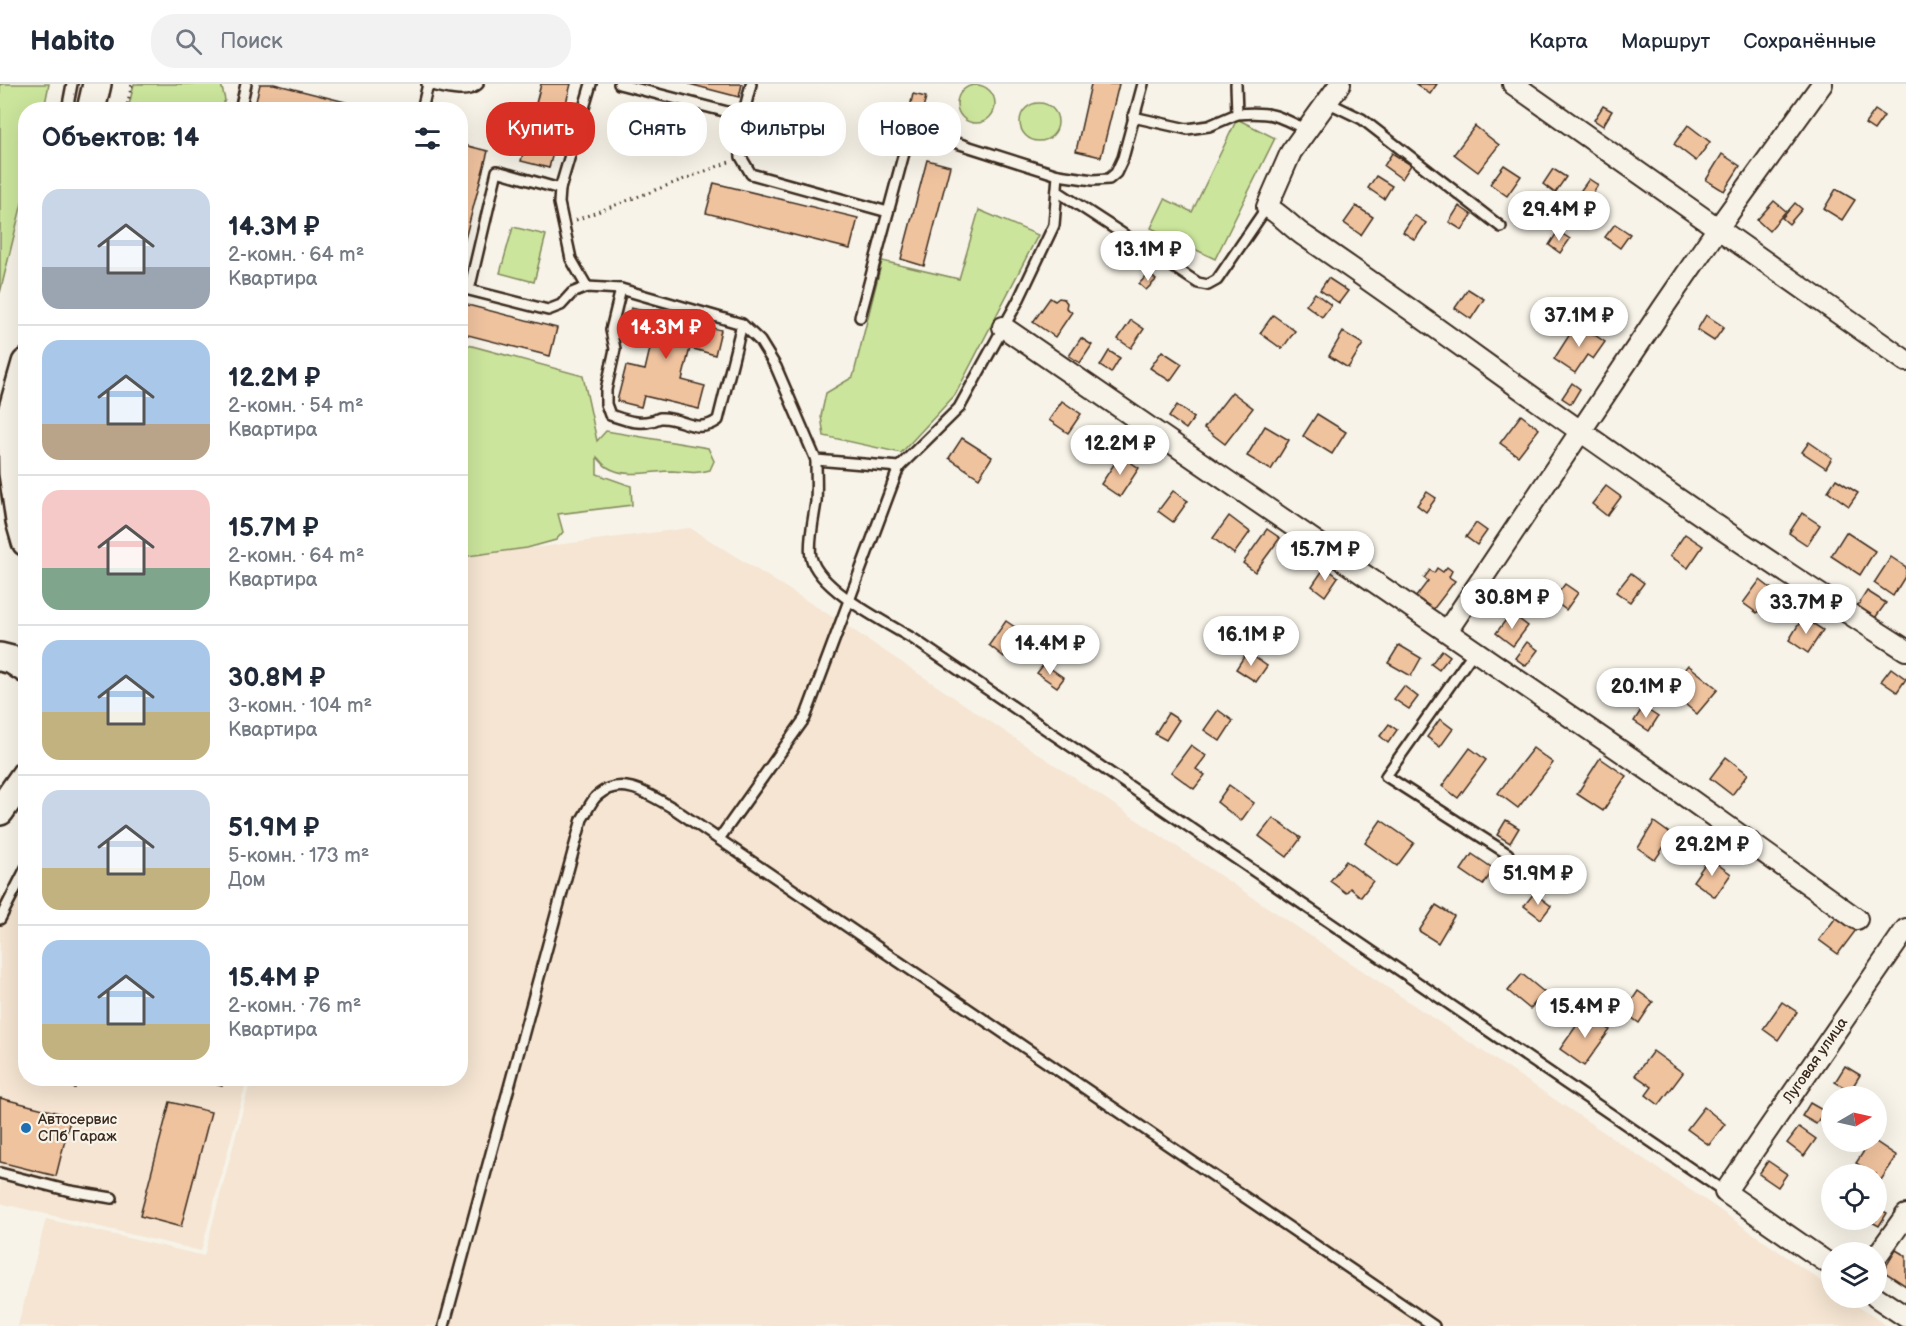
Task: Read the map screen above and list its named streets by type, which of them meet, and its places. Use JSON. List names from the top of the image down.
{
  "streets": {
    "street": ["Луговая улица"]
  },
  "places": ["Автосервис СПб Гараж"],
  "north": "right",
  "page": {
    "header": "Habito",
    "search": "Поиск",
    "nav": ["Карта", "Маршрут", "Сохранённые"],
    "chip": [
      "Купить",
      "Снять",
      "Фильтры",
      "Новое"
    ],
    "heading": "Объектов: 14",
    "list": [
      {
        "name": "14.3M ₽",
        "note": "2-комн. · 64 m² · Квартира"
      },
      {
        "name": "12.2M ₽",
        "note": "2-комн. · 54 m² · Квартира"
      },
      {
        "name": "15.7M ₽",
        "note": "2-комн. · 64 m² · Квартира"
      },
      {
        "name": "30.8M ₽",
        "note": "3-комн. · 104 m² · Квартира"
      },
      {
        "name": "51.9M ₽",
        "note": "5-комн. · 173 m² · Дом"
      },
      {
        "name": "15.4M ₽",
        "note": "2-комн. · 76 m² · Квартира"
      }
    ],
    "price": [
      "29.4M ₽",
      "13.1M ₽",
      "37.1M ₽",
      "14.3M ₽",
      "12.2M ₽",
      "15.7M ₽",
      "30.8M ₽",
      "33.7M ₽",
      "16.1M ₽",
      "14.4M ₽",
      "20.1M ₽",
      "29.2M ₽",
      "51.9M ₽",
      "15.4M ₽"
    ]
  }
}
